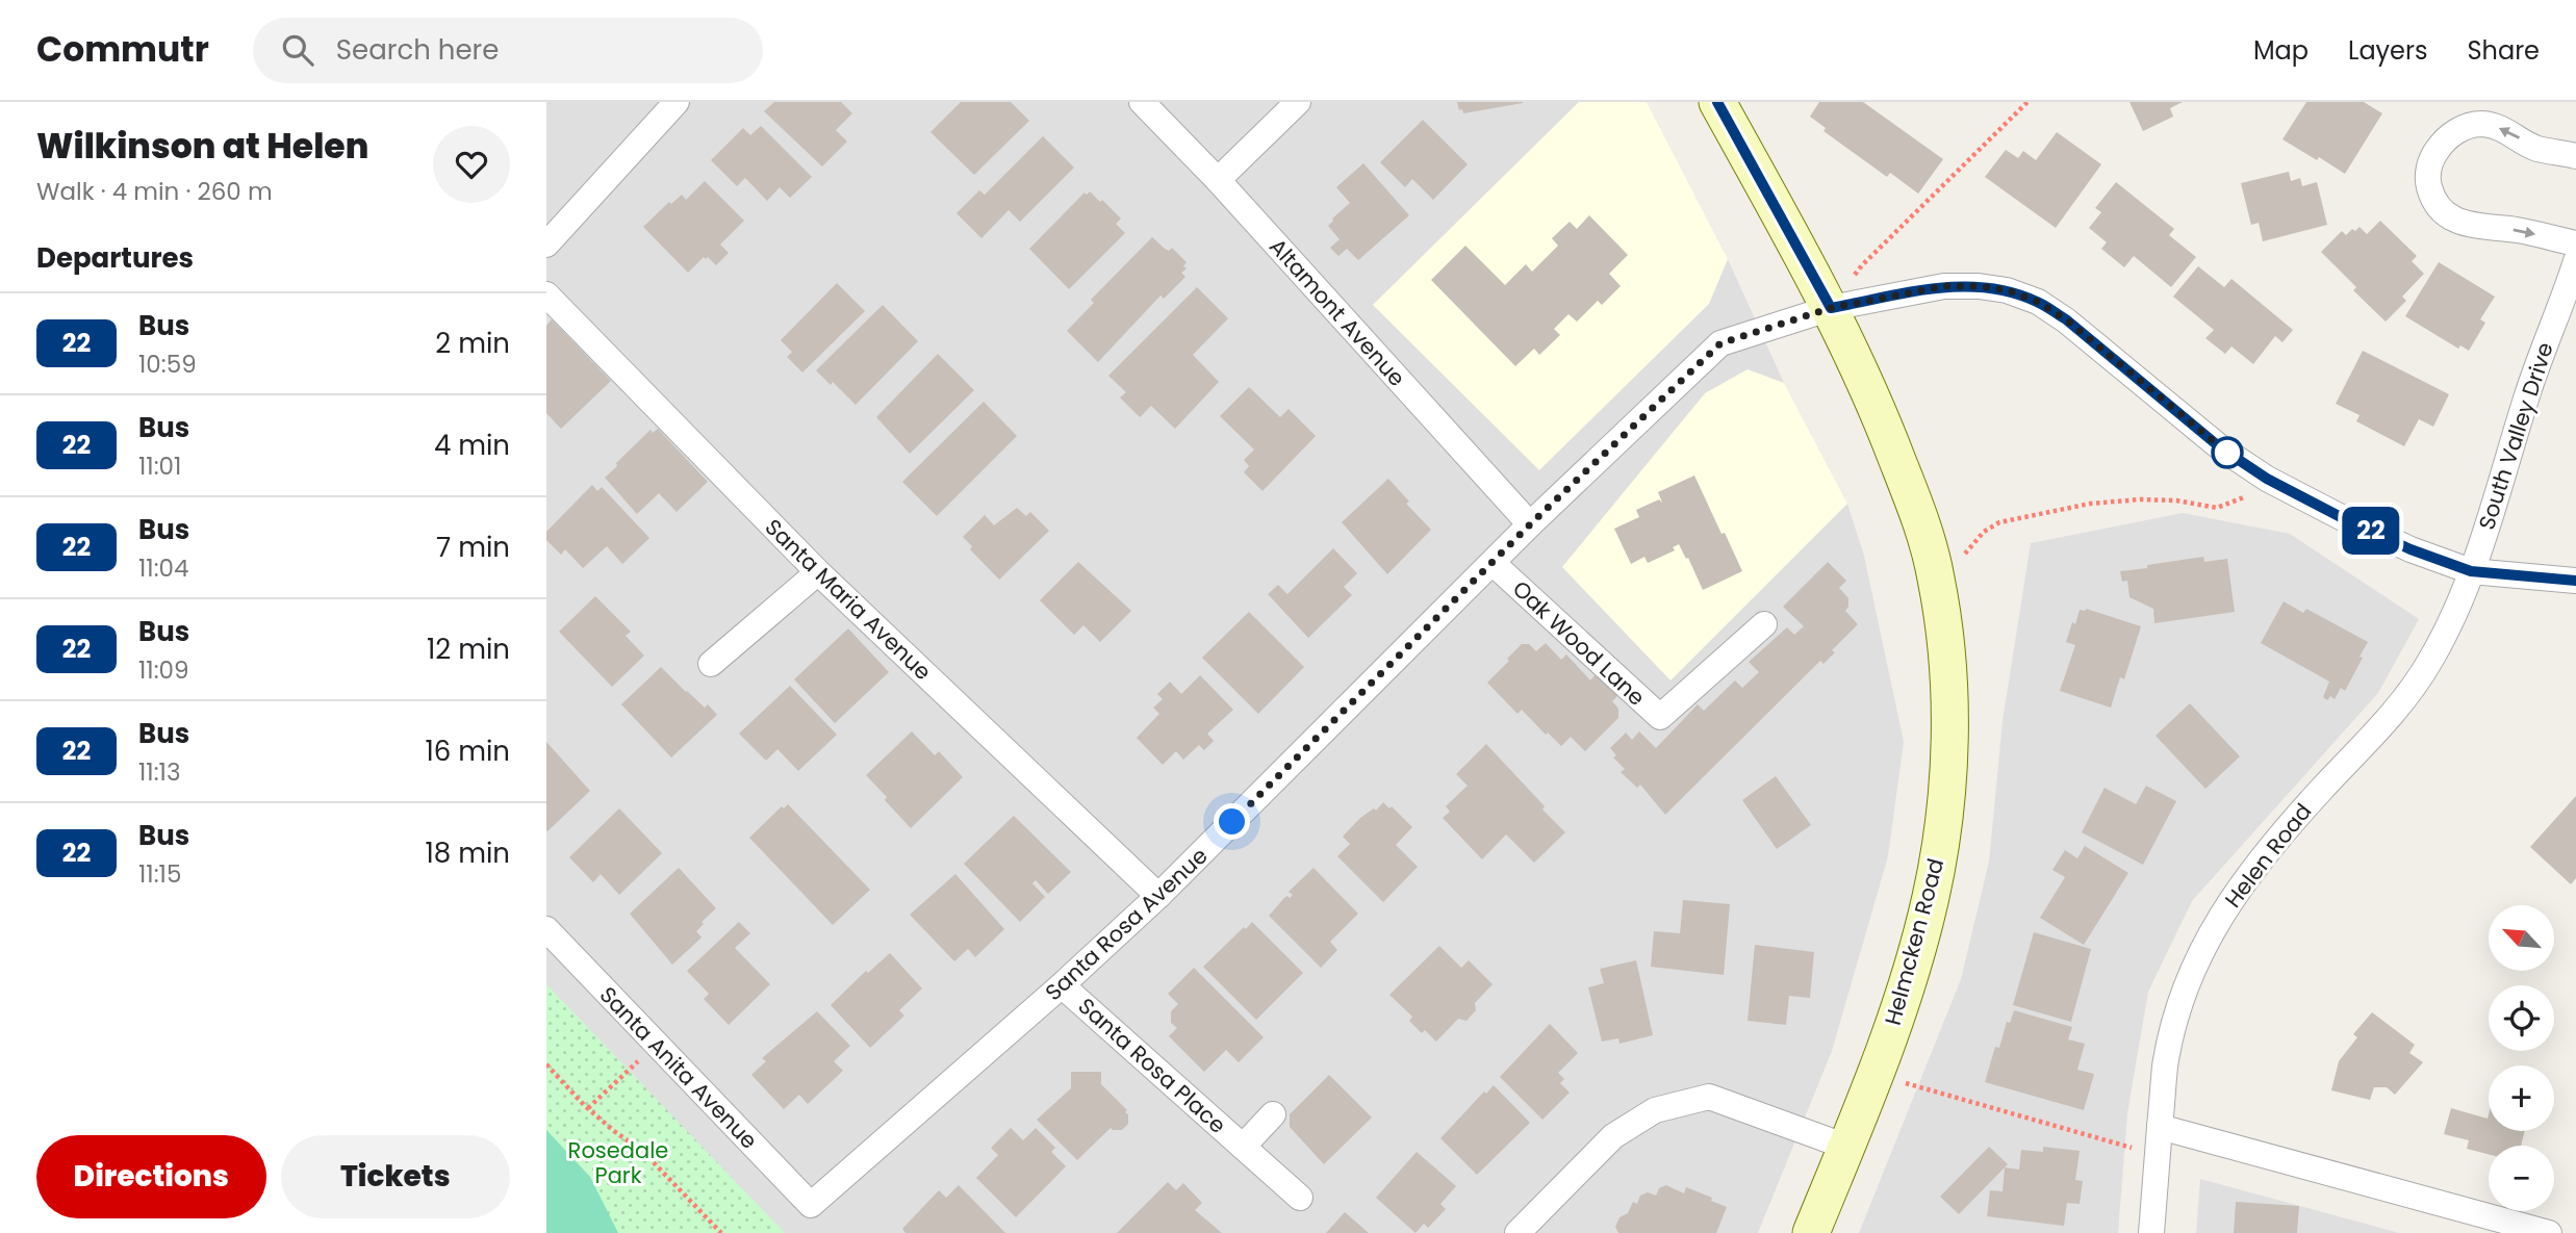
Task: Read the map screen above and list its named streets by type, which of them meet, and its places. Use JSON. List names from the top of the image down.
{
  "streets": {
    "main road": ["Helmcken Road"],
    "street": [
      "Altamont Avenue",
      "South Valley Drive",
      "Santa Maria Avenue",
      "Oak Wood Lane",
      "Helen Road",
      "Santa Rosa Avenue",
      "Santa Rosa Place",
      "Santa Anita Avenue"
    ]
  },
  "crossings": [
    ["Altamont Avenue", "Santa Rosa Avenue"],
    ["South Valley Drive", "Helen Road"],
    ["South Valley Drive", "Santa Rosa Avenue"],
    ["Santa Maria Avenue", "Santa Rosa Avenue"],
    ["Oak Wood Lane", "Santa Rosa Avenue"],
    ["Helen Road", "Santa Rosa Avenue"],
    ["Santa Rosa Avenue", "Helmcken Road"],
    ["Santa Rosa Avenue", "Santa Rosa Place"],
    ["Santa Rosa Avenue", "Santa Anita Avenue"]
  ],
  "parks": ["Rosedale Park"],
  "lines": ["bus line 22"],
  "north": "top left",
  "page": {
    "header": "Commutr",
    "search": "Search here",
    "nav": ["Map", "Layers", "Share"],
    "heading": [
      ["Wilkinson at Helen", "Walk · 4 min · 260 m"],
      "Departures"
    ],
    "on_map": "22",
    "list": [
      {
        "mark": "22",
        "name": "Bus",
        "note": "10:59",
        "value": "2 min"
      },
      {
        "mark": "22",
        "name": "Bus",
        "note": "11:01",
        "value": "4 min"
      },
      {
        "mark": "22",
        "name": "Bus",
        "note": "11:04",
        "value": "7 min"
      },
      {
        "mark": "22",
        "name": "Bus",
        "note": "11:09",
        "value": "12 min"
      },
      {
        "mark": "22",
        "name": "Bus",
        "note": "11:13",
        "value": "16 min"
      },
      {
        "mark": "22",
        "name": "Bus",
        "note": "11:15",
        "value": "18 min"
      }
    ],
    "map_buttons": ["+", "−"],
    "buttons": ["Directions", "Tickets"]
  }
}
